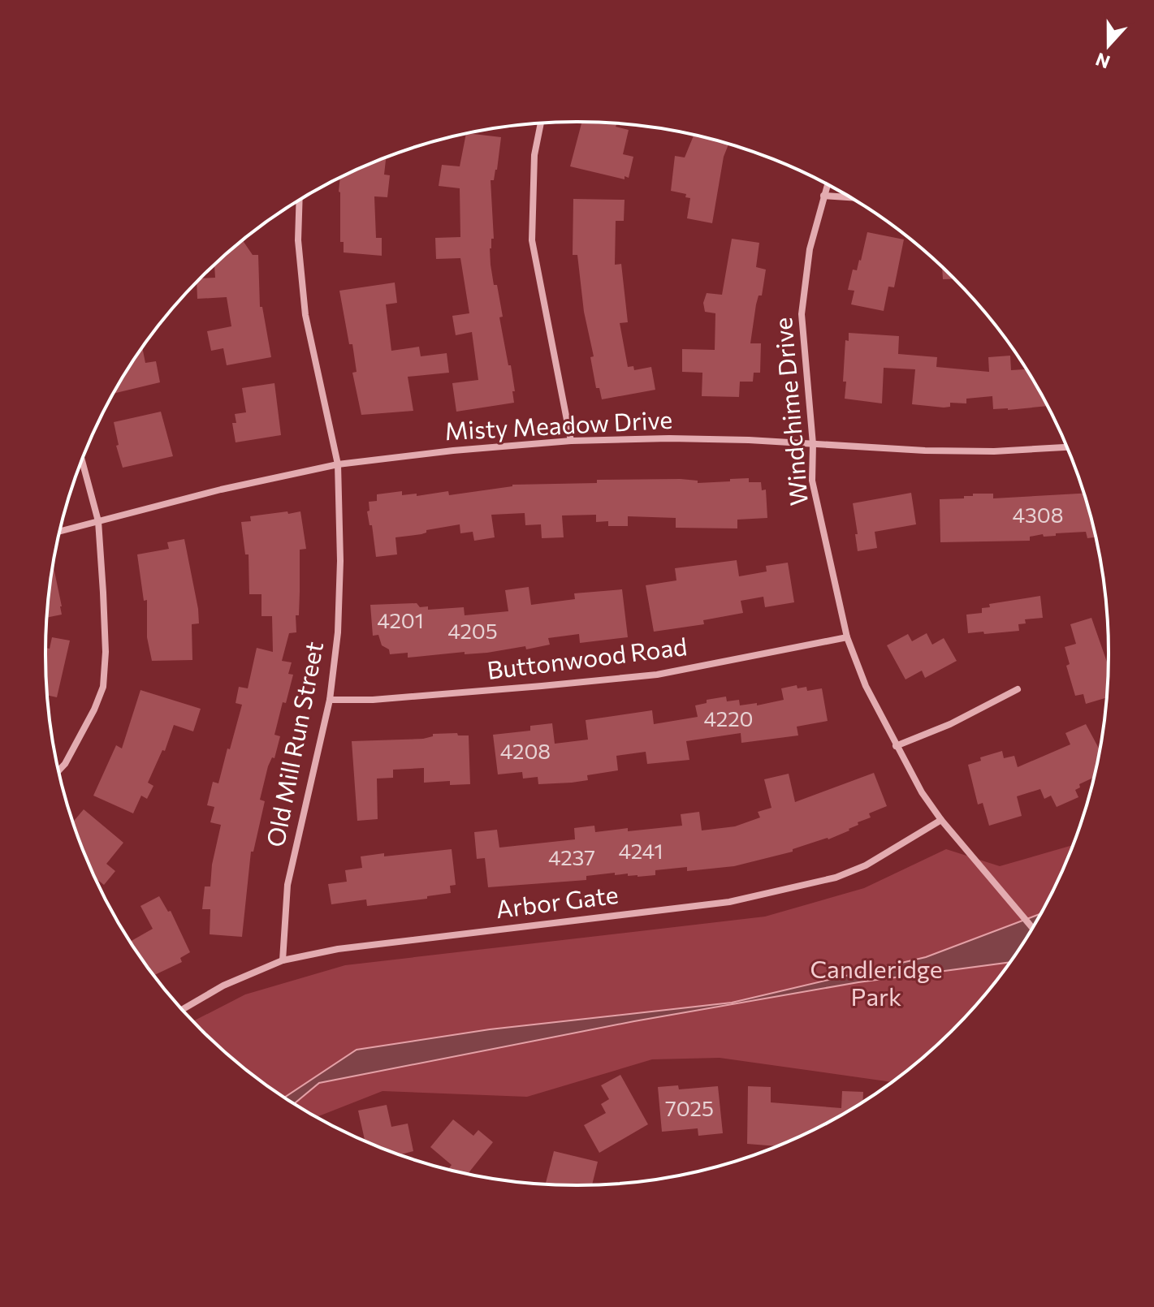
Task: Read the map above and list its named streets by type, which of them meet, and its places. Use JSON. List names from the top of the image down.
{
  "streets": {
    "street": [
      "Windchime Drive",
      "Misty Meadow Drive",
      "Buttonwood Road",
      "Old Mill Run Street",
      "Arbor Gate"
    ]
  },
  "crossings": [
    ["Windchime Drive", "Misty Meadow Drive"],
    ["Windchime Drive", "Buttonwood Road"],
    ["Windchime Drive", "Arbor Gate"],
    ["Misty Meadow Drive", "Old Mill Run Street"],
    ["Buttonwood Road", "Old Mill Run Street"],
    ["Old Mill Run Street", "Arbor Gate"]
  ],
  "parks": ["Candleridge Park"],
  "house_numbers": [
    "4308",
    "4201",
    "4205",
    "4220",
    "4208",
    "4241",
    "4237",
    "7025"
  ],
  "north": "bottom"
}
